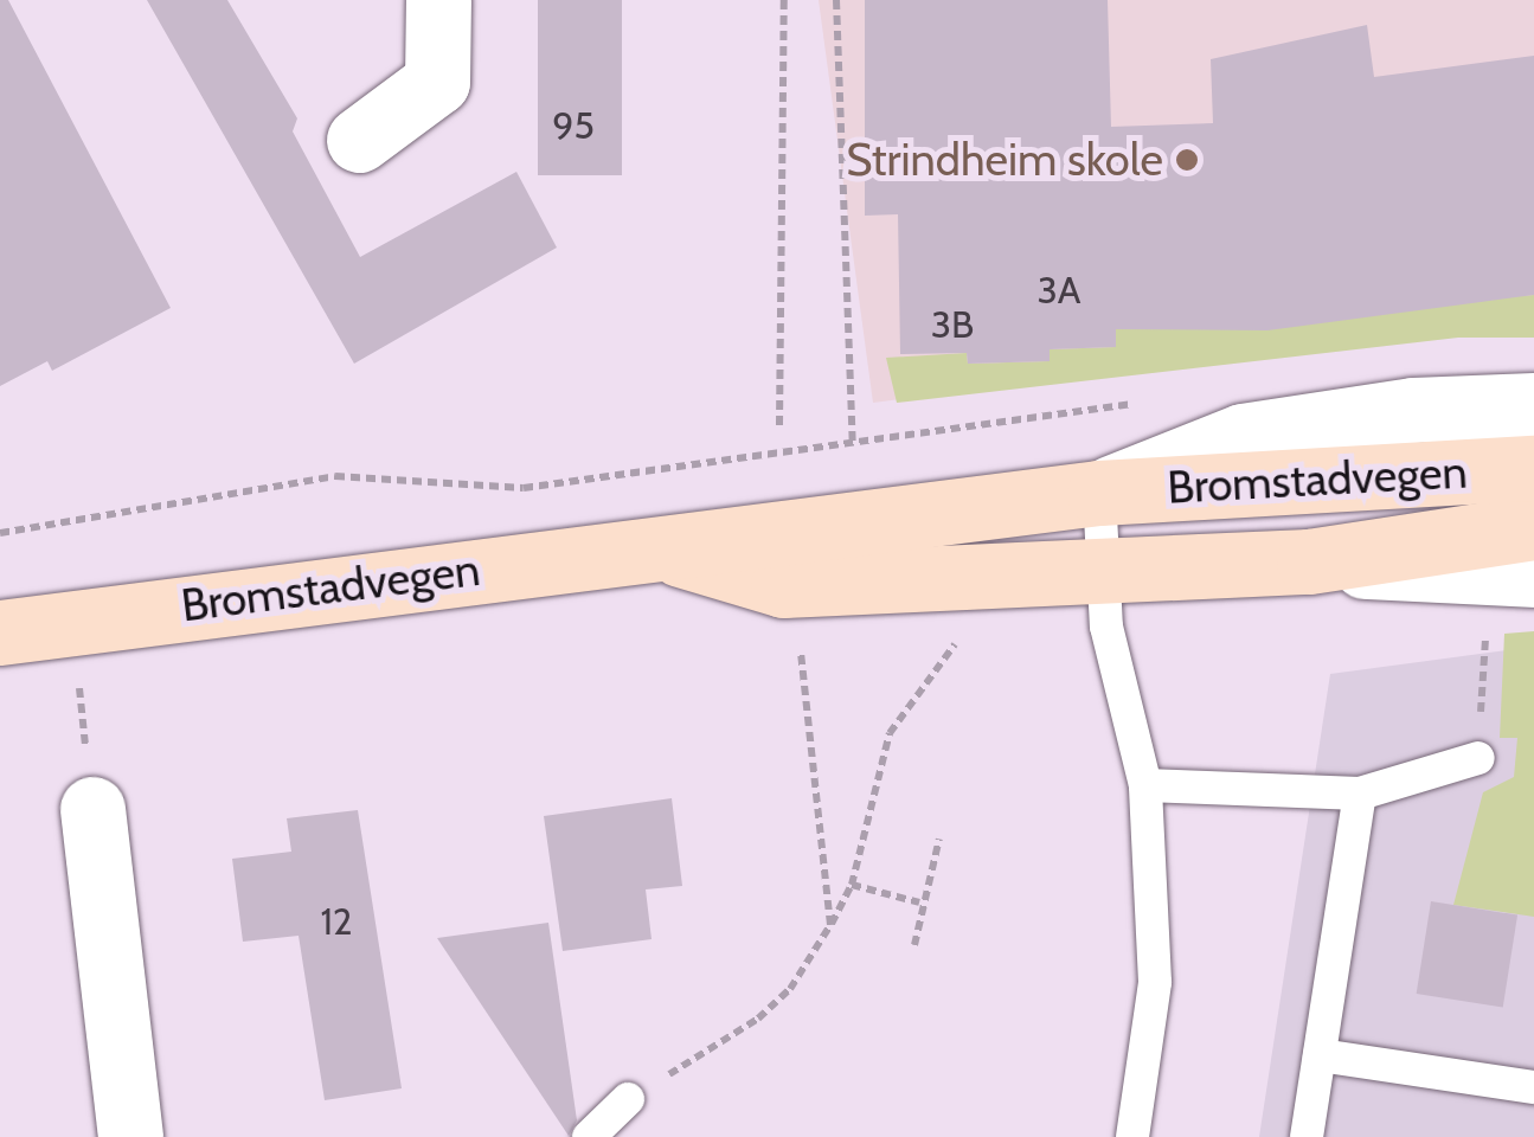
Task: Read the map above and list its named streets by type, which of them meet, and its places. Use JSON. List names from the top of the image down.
{
  "streets": {
    "main road": ["Bromstadvegen"]
  },
  "places": ["Strindheim skole"],
  "house_numbers": [
    "95",
    "3A",
    "3B",
    "12"
  ]
}
